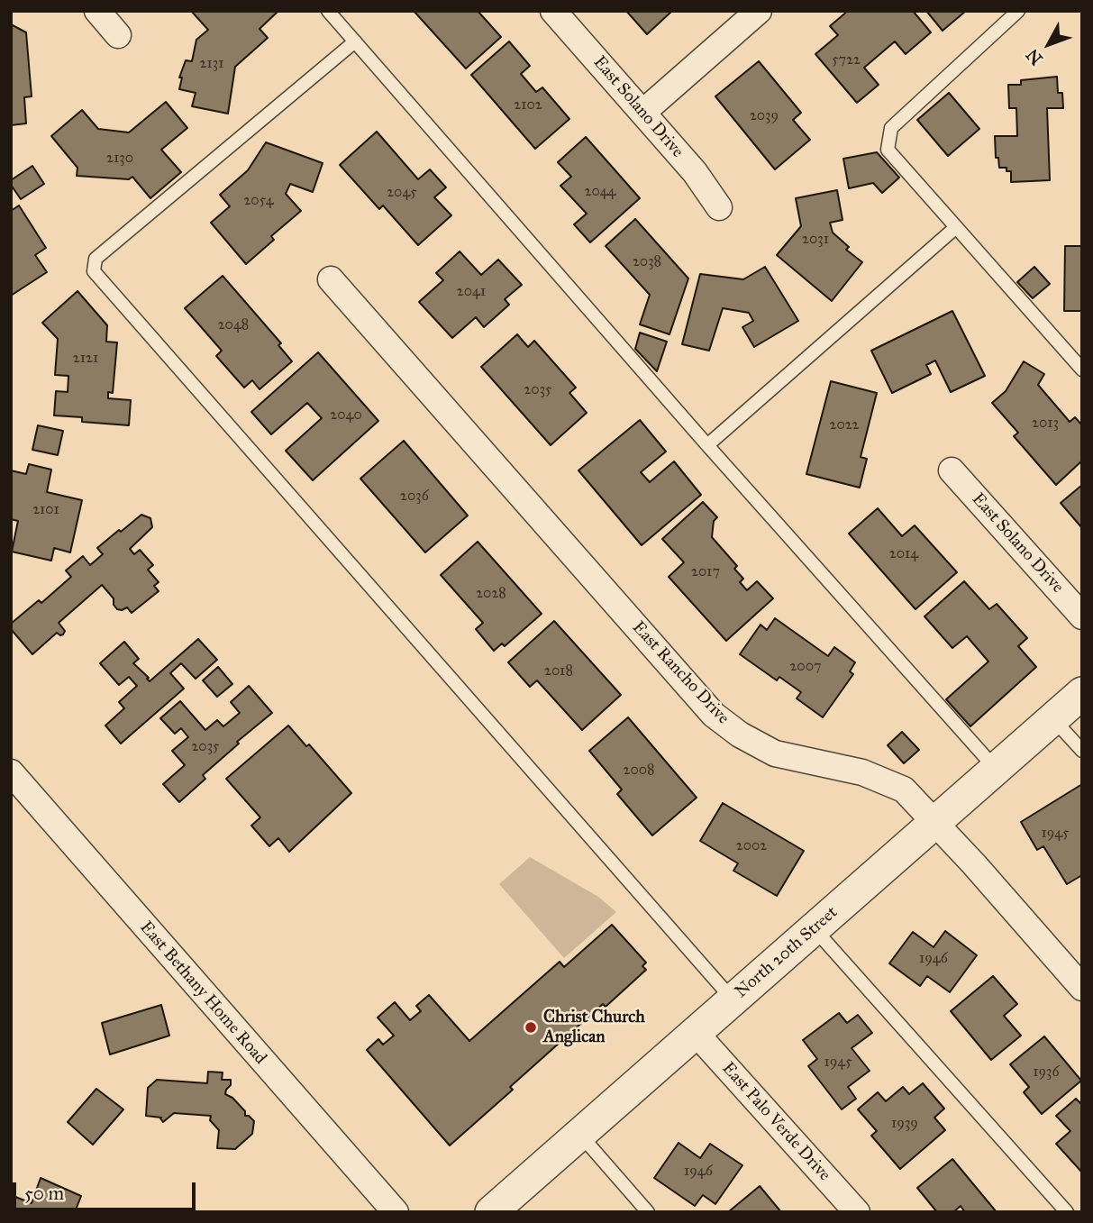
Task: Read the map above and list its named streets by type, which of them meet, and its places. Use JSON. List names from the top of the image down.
{
  "streets": {
    "street": [
      "East Solano Drive",
      "East Rancho Drive",
      "North 20th Street",
      "East Bethany Home Road",
      "East Palo Verde Drive"
    ]
  },
  "crossings": [
    ["East Rancho Drive", "North 20th Street"],
    ["North 20th Street", "East Palo Verde Drive"]
  ],
  "places": ["Christ Church Anglican"],
  "house_numbers": [
    "5722",
    "2131",
    "2102",
    "2039",
    "2130",
    "2044",
    "2045",
    "2054",
    "2031",
    "2038",
    "2041",
    "2048",
    "2121",
    "2035",
    "2040",
    "2013",
    "2022",
    "2036",
    "2101",
    "2014",
    "2017",
    "2028",
    "2007",
    "2018",
    "2035",
    "2008",
    "1945",
    "2002",
    "1946",
    "1945",
    "1936",
    "1939",
    "1946"
  ],
  "scale_bar": "50 m",
  "north": "bottom left"
}
